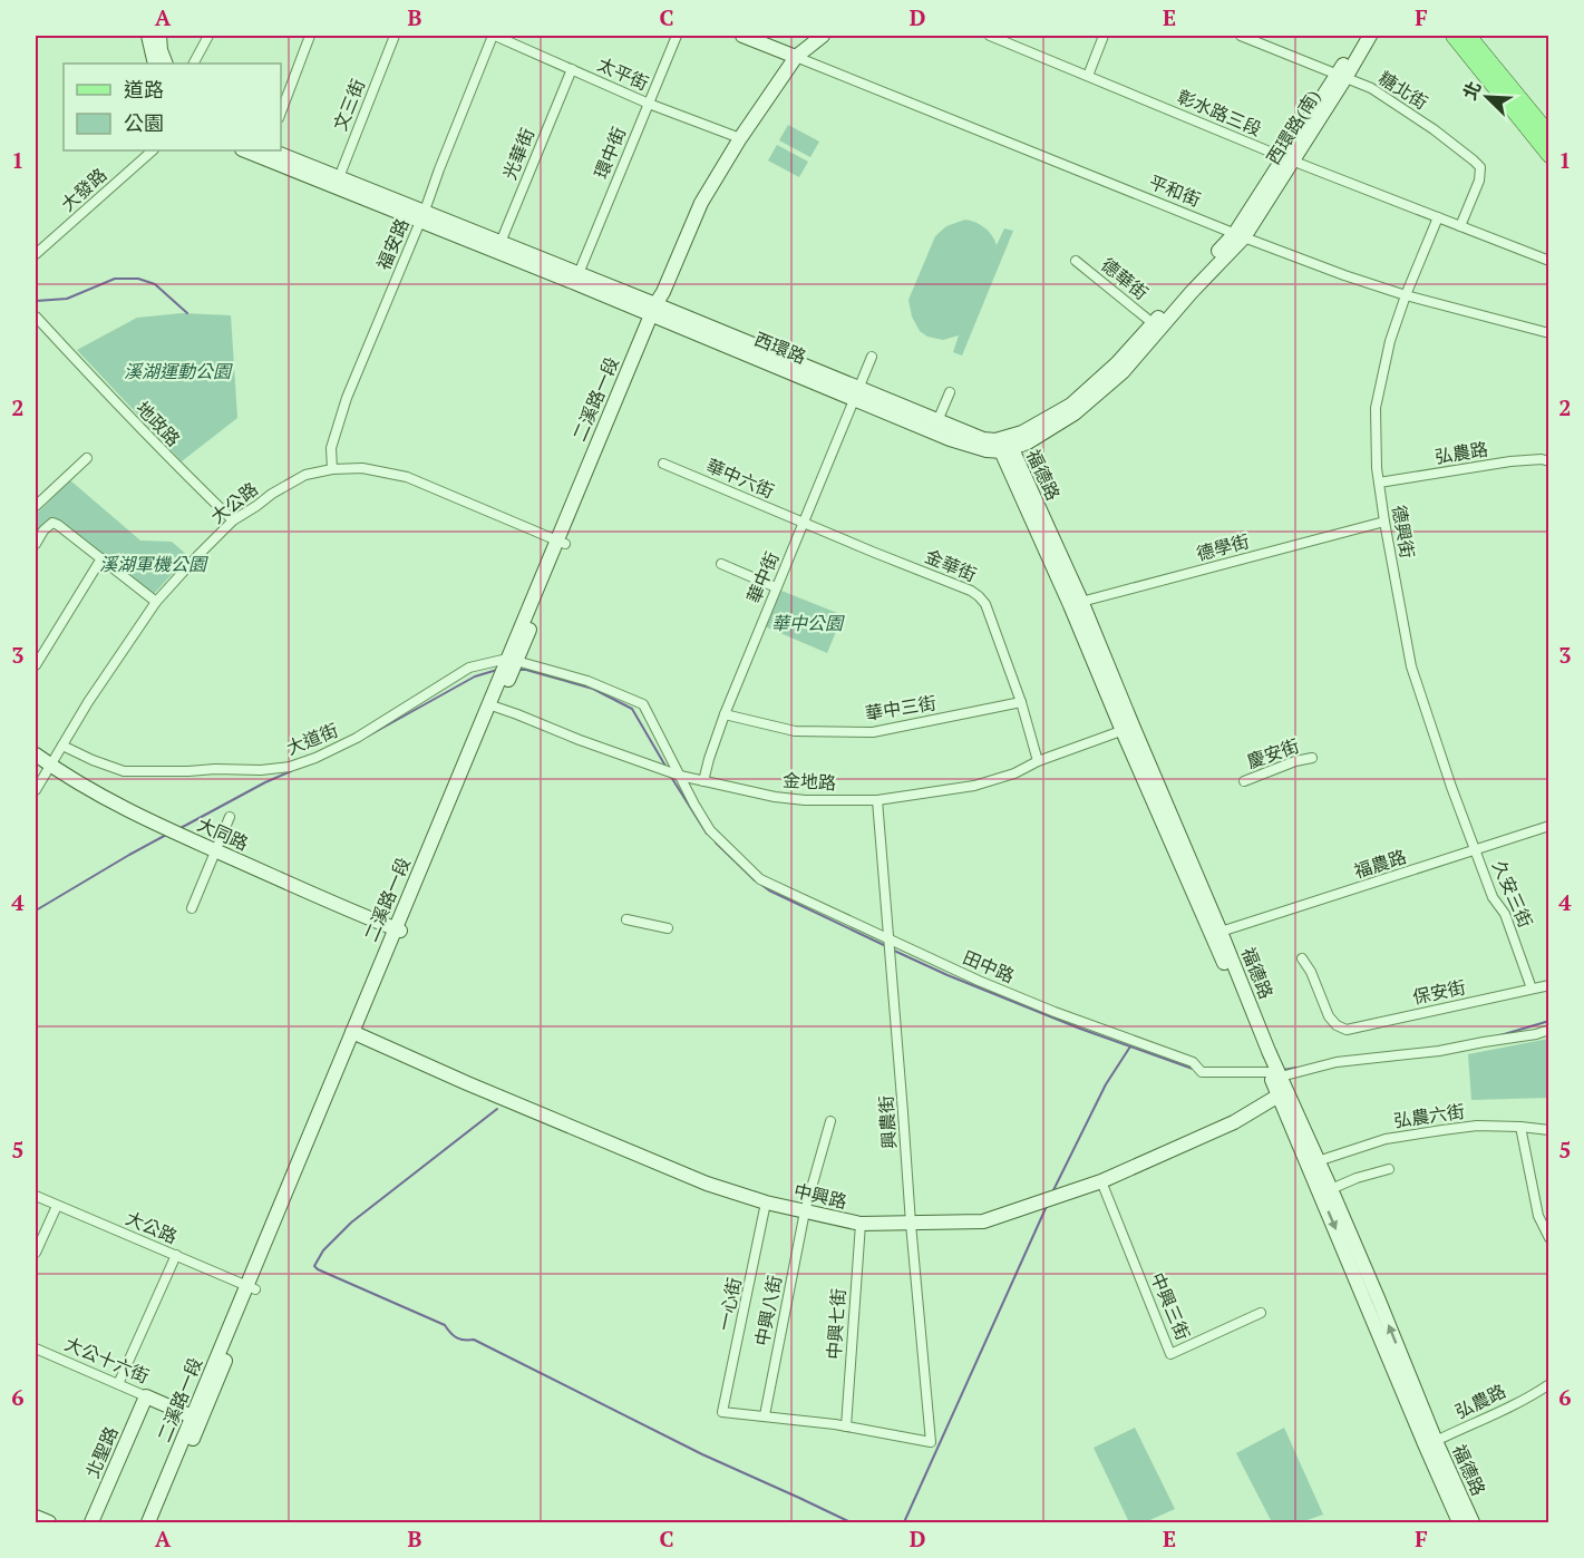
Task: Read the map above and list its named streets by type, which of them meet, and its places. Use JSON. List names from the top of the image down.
{
  "streets": {
    "street": [
      "太平街",
      "糖北街",
      "文三街",
      "彰水路三段",
      "西環路(南)",
      "環中街",
      "光華街",
      "大發路",
      "平和街",
      "福安路",
      "德華街",
      "西環路",
      "二溪路一段",
      "地政路",
      "弘農路",
      "福德路",
      "華中六街",
      "大公路",
      "德興街",
      "德學街",
      "金華街",
      "華中街",
      "華中三街",
      "大道街",
      "慶安街",
      "金地路",
      "大同路",
      "福農路",
      "久安三街",
      "田中路",
      "保安街",
      "弘農六街",
      "興農街",
      "中興路",
      "一心街",
      "中興三街",
      "中興八街",
      "中興七街",
      "大公十六街",
      "北聖路"
    ]
  },
  "crossings": [
    ["太平街", "環中街"],
    ["太平街", "光華街"],
    ["太平街", "福安路"],
    ["太平街", "二溪路一段"],
    ["糖北街", "彰水路三段"],
    ["糖北街", "西環路(南)"],
    ["文三街", "西環路"],
    ["彰水路三段", "西環路(南)"],
    ["彰水路三段", "德興街"],
    ["西環路(南)", "平和街"],
    ["環中街", "西環路"],
    ["光華街", "西環路"],
    ["平和街", "二溪路一段"],
    ["平和街", "德興街"],
    ["福安路", "西環路"],
    ["福安路", "大公路"],
    ["西環路", "二溪路一段"],
    ["西環路", "福德路"],
    ["西環路", "華中街"],
    ["二溪路一段", "大公路"],
    ["二溪路一段", "大道街"],
    ["二溪路一段", "金地路"],
    ["二溪路一段", "大同路"],
    ["二溪路一段", "田中路"],
    ["二溪路一段", "中興路"],
    ["二溪路一段", "大公十六街"],
    ["地政路", "大公路"],
    ["弘農路", "福德路"],
    ["弘農路", "德興街"],
    ["福德路", "德學街"],
    ["福德路", "金地路"],
    ["福德路", "福農路"],
    ["福德路", "田中路"],
    ["福德路", "弘農六街"],
    ["福德路", "中興路"],
    ["華中六街", "金華街"],
    ["華中六街", "華中街"],
    ["大公路", "大道街"],
    ["大公路", "大同路"],
    ["德興街", "德學街"],
    ["德興街", "福農路"],
    ["德興街", "久安三街"],
    ["金華街", "華中街"],
    ["金華街", "華中三街"],
    ["華中街", "華中三街"],
    ["華中街", "金地路"],
    ["大道街", "田中路"],
    ["金地路", "田中路"],
    ["金地路", "興農街"],
    ["福農路", "久安三街"],
    ["久安三街", "保安街"],
    ["田中路", "興農街"],
    ["興農街", "中興路"],
    ["興農街", "中興七街"],
    ["中興路", "一心街"],
    ["中興路", "中興三街"],
    ["中興路", "中興八街"],
    ["中興路", "中興七街"],
    ["一心街", "中興八街"],
    ["大公十六街", "北聖路"]
  ],
  "parks": ["溪湖運動公園", "溪湖軍機公園", "華中公園"],
  "legend": ["道路", "公園"],
  "north": "top left",
  "grid": {
    "columns": [
      "A",
      "B",
      "C",
      "D",
      "E",
      "F"
    ],
    "rows": [
      "1",
      "2",
      "3",
      "4",
      "5",
      "6"
    ]
  }
}
